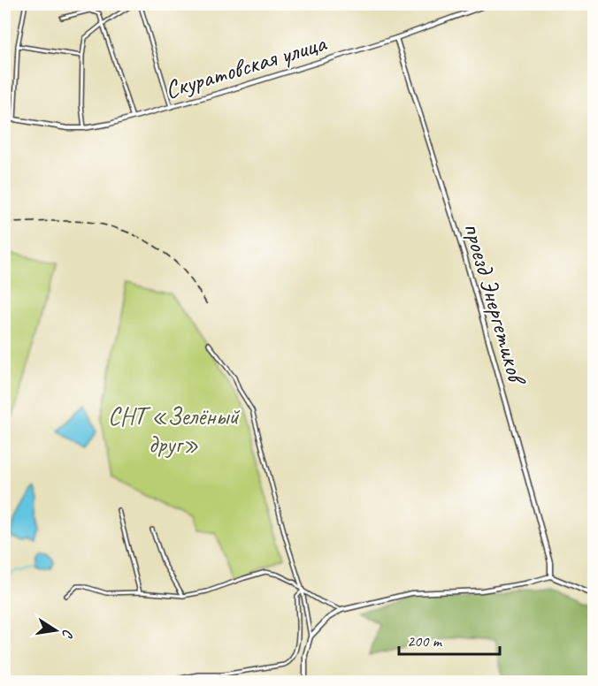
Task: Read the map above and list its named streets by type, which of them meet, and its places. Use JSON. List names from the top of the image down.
{
  "streets": {
    "street": ["Скуратовская улица", "проезд Энергетиков"]
  },
  "crossings": [
    ["Скуратовская улица", "проезд Энергетиков"]
  ],
  "parks": ["СНТ «Зелёный друг»"],
  "scale_bar": "200 m",
  "north": "right"
}
